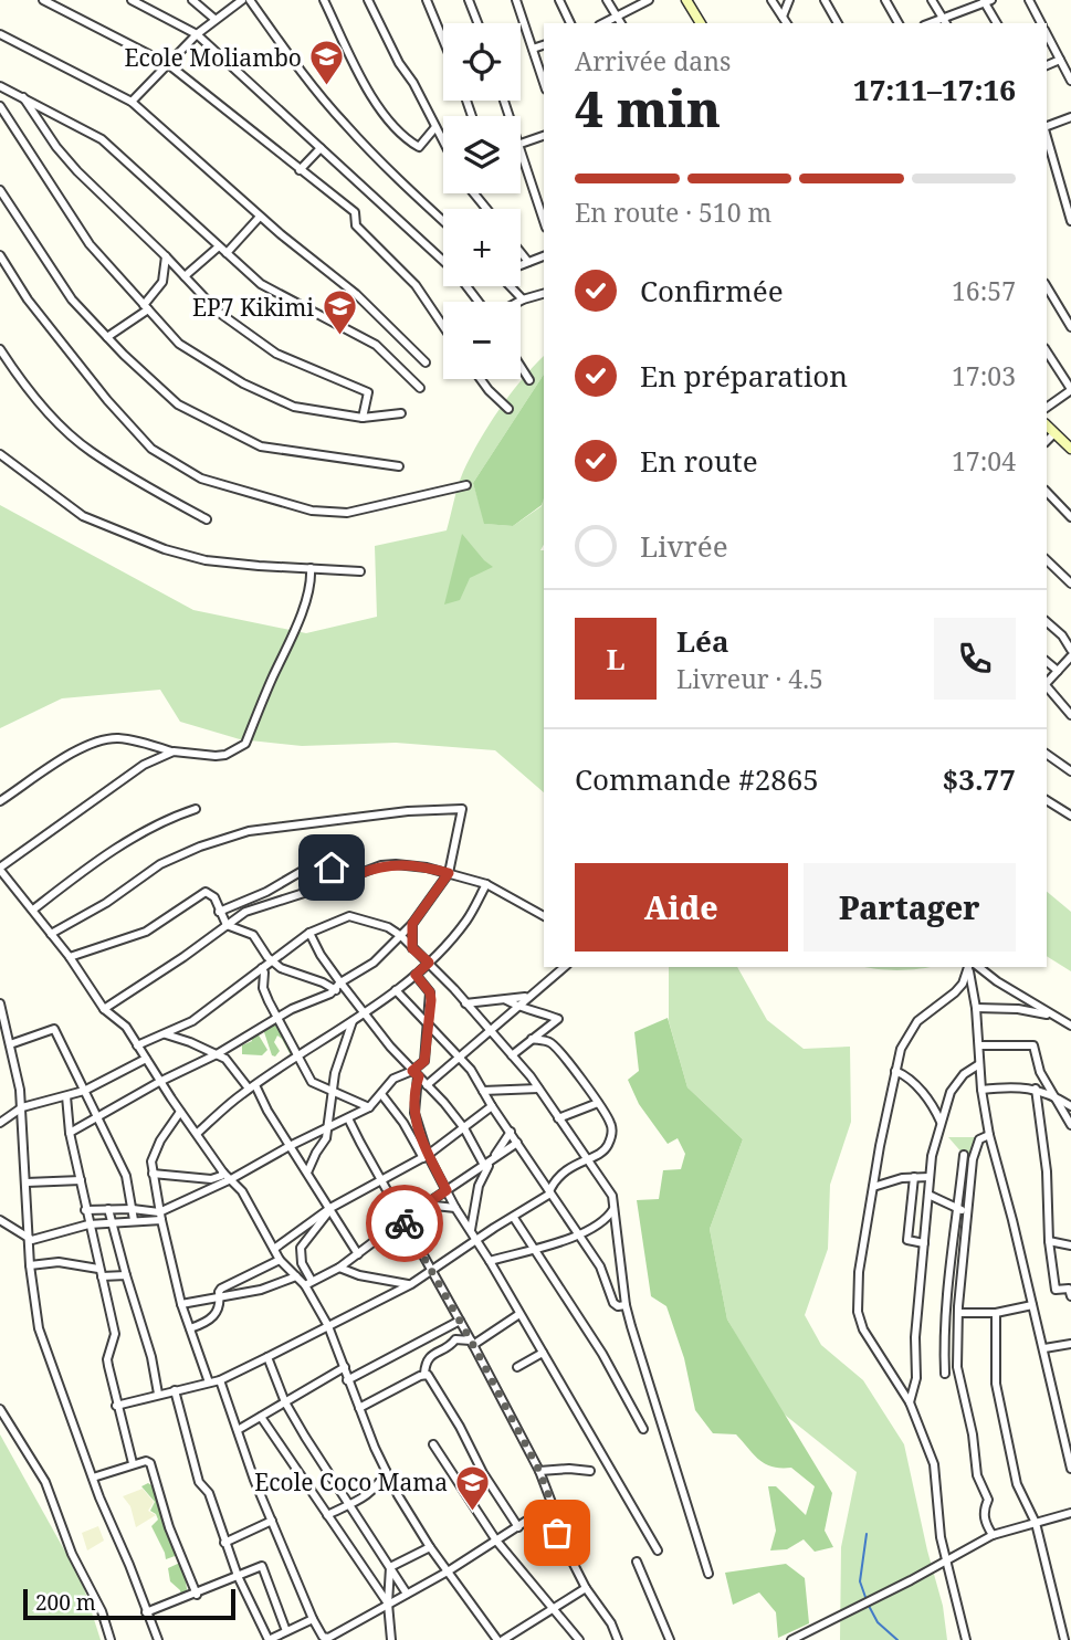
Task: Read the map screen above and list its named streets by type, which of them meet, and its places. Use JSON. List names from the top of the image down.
{
  "places": {
    "school or university": ["Ecole Moliambo", "EP7 Kikimi", "Ecole Coco Mama"]
  },
  "scale_bar": "200 m",
  "page": {
    "map_buttons": ["+", "−"],
    "heading": ["4 min", "Arrivée dans", "17:11–17:16"],
    "panel": [
      "Léa",
      "Livreur · 4.5",
      "Commande #2865",
      "$3.77"
    ],
    "bar": "En route · 510 m",
    "list": [
      ["Confirmée", "16:57"],
      ["En préparation", "17:03"],
      ["En route", "17:04"],
      "Livrée"
    ],
    "round": "L",
    "buttons": ["Aide", "Partager"],
    "scale": "200 m"
  }
}
